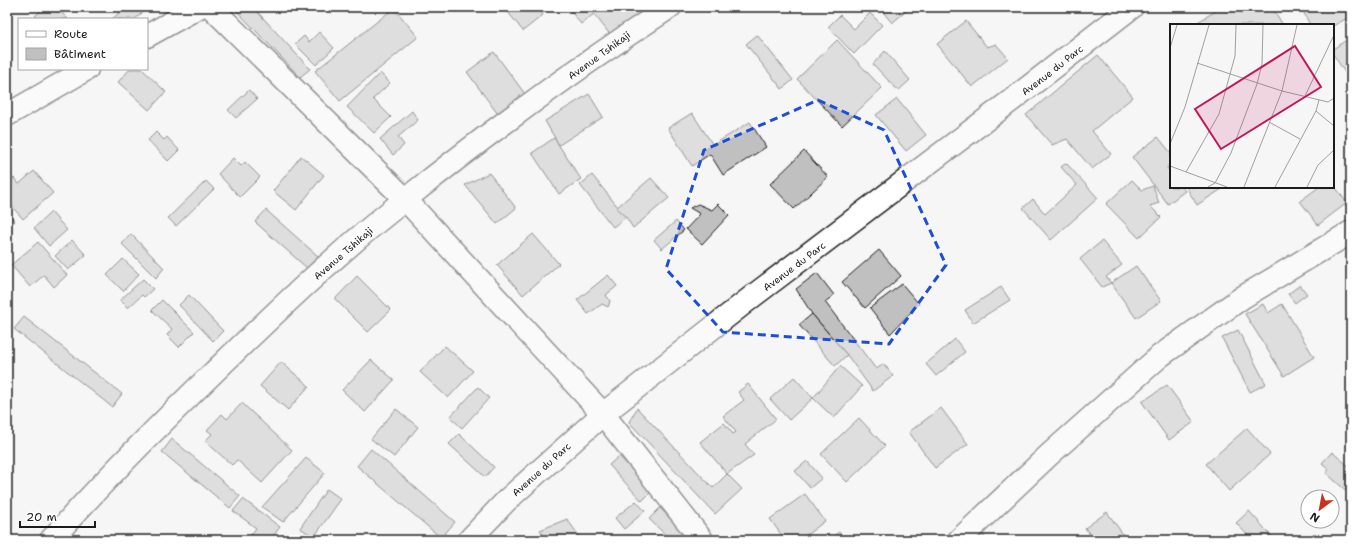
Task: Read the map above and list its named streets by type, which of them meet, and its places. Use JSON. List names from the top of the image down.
{
  "streets": {
    "street": ["Avenue Tshikaji", "Avenue du Parc"]
  },
  "legend": ["Route", "Bâtiment"],
  "scale_bar": "20 m",
  "north": "bottom left"
}
